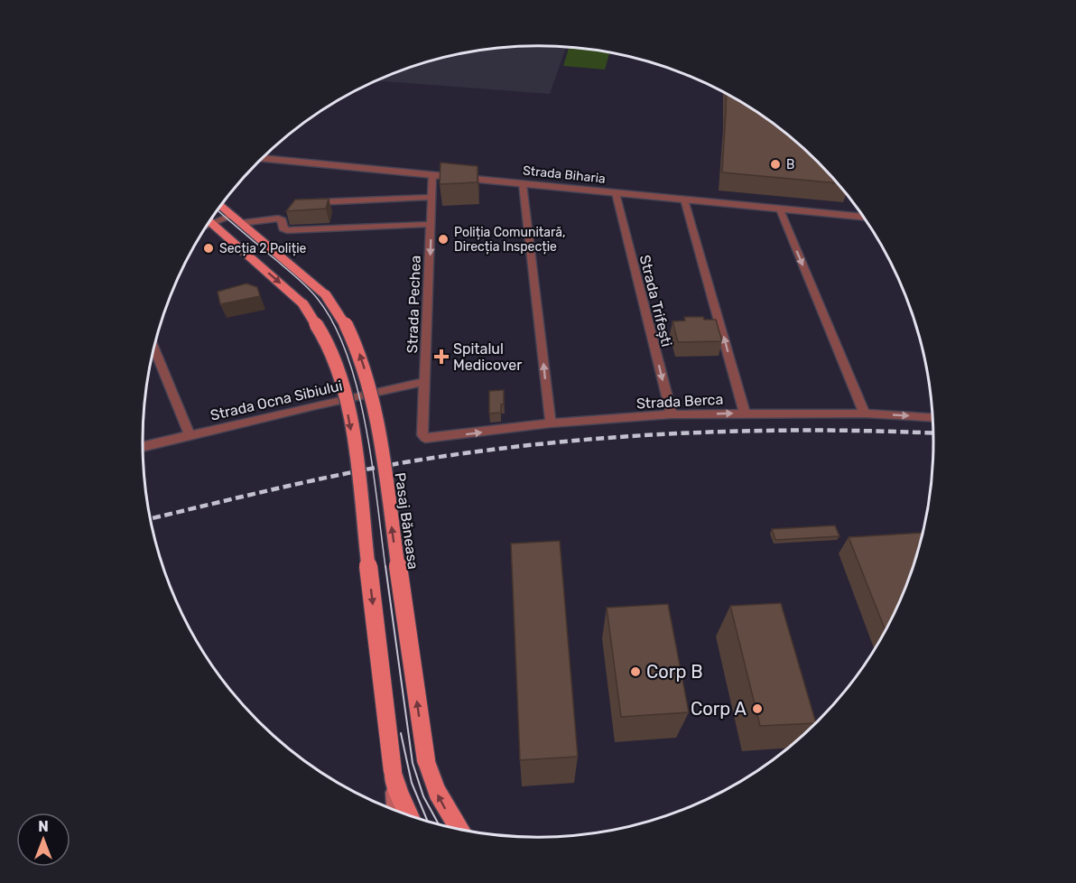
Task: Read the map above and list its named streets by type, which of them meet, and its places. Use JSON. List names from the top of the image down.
{
  "streets": {
    "main road": ["Pasaj Băneasa"],
    "street": [
      "Strada Biharia",
      "Strada Trifești",
      "Strada Pechea",
      "Strada Ocna Sibiului",
      "Strada Berca"
    ]
  },
  "crossings": [
    ["Strada Biharia", "Strada Trifești"],
    ["Strada Biharia", "Strada Pechea"],
    ["Strada Trifești", "Strada Berca"],
    ["Strada Pechea", "Strada Ocna Sibiului"],
    ["Strada Pechea", "Strada Berca"]
  ],
  "one_way": ["Strada Pechea", "Strada Berca"],
  "places": {
    "other": [
      "B",
      "Poliția Comunitară, Direcția Inspecție",
      "Secția 2 Poliție",
      "Corp B",
      "Corp A"
    ],
    "health": ["Spitalul Medicover"]
  },
  "north": "top"
}
